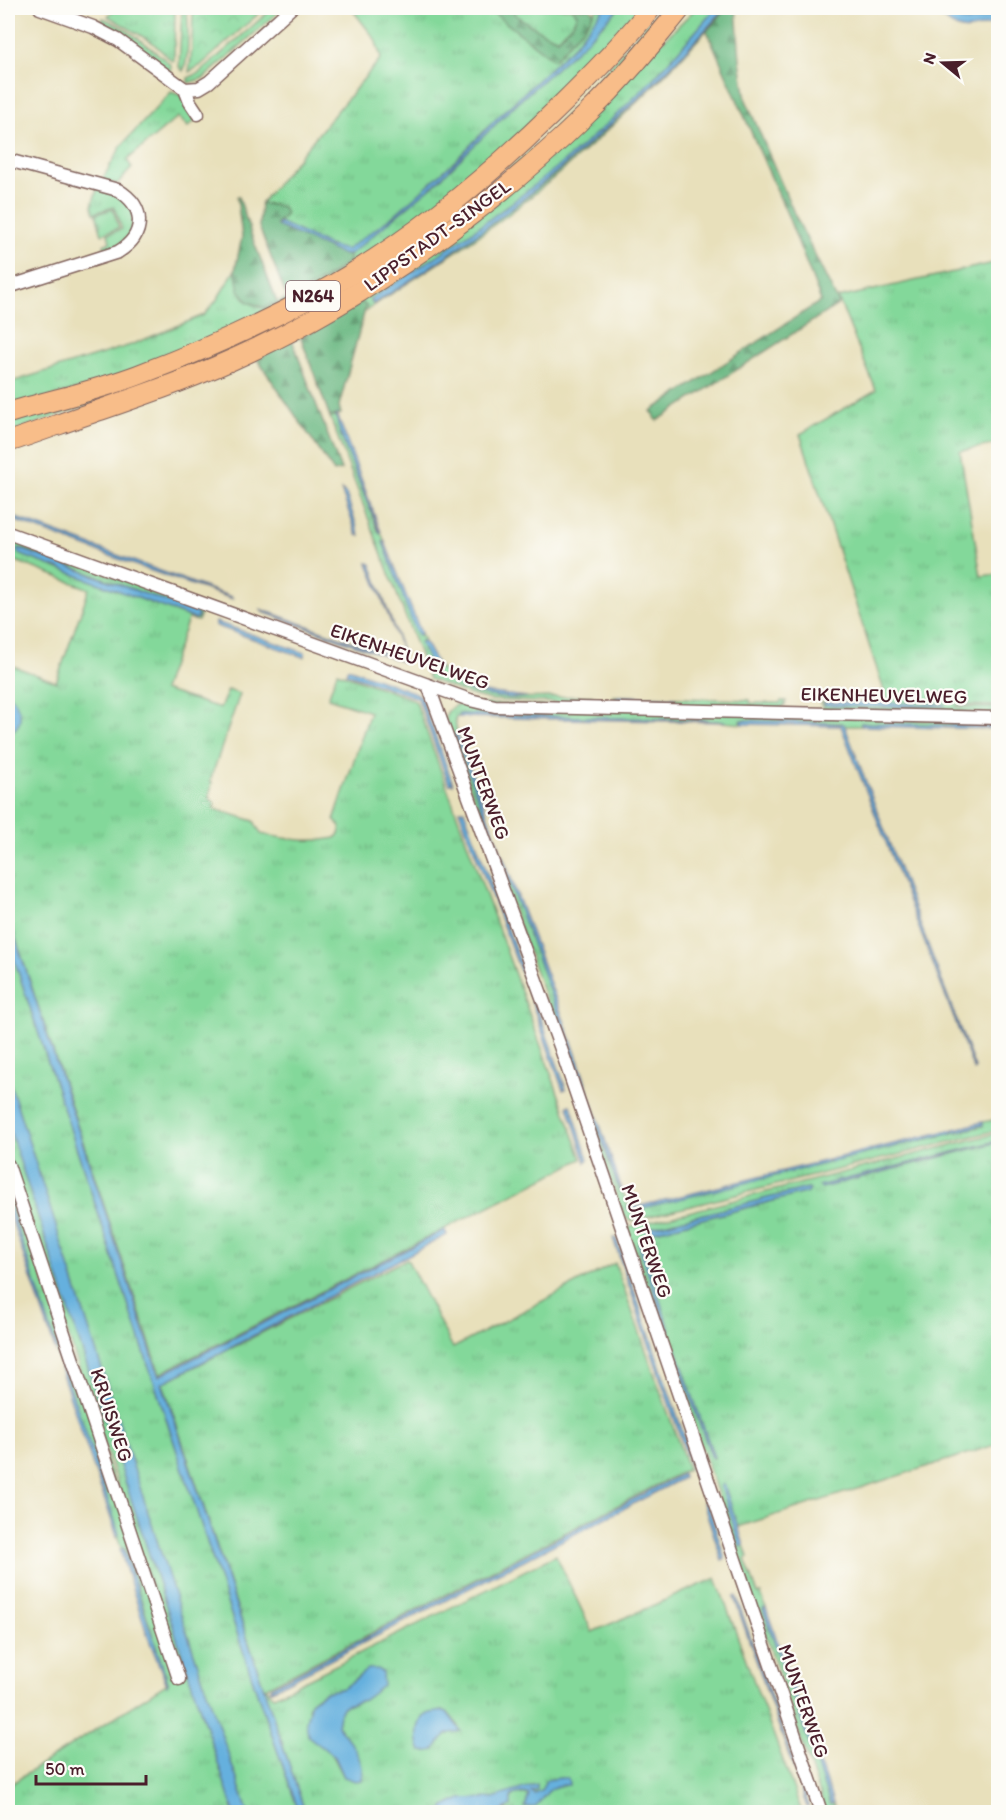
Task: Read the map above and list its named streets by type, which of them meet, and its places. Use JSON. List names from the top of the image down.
{
  "streets": {
    "main road": ["LIPPSTADT-SINGEL", "N264"],
    "street": ["EIKENHEUVELWEG", "MUNTERWEG", "KRUISWEG"]
  },
  "crossings": [
    ["EIKENHEUVELWEG", "MUNTERWEG"]
  ],
  "scale_bar": "50 m",
  "north": "left"
}
